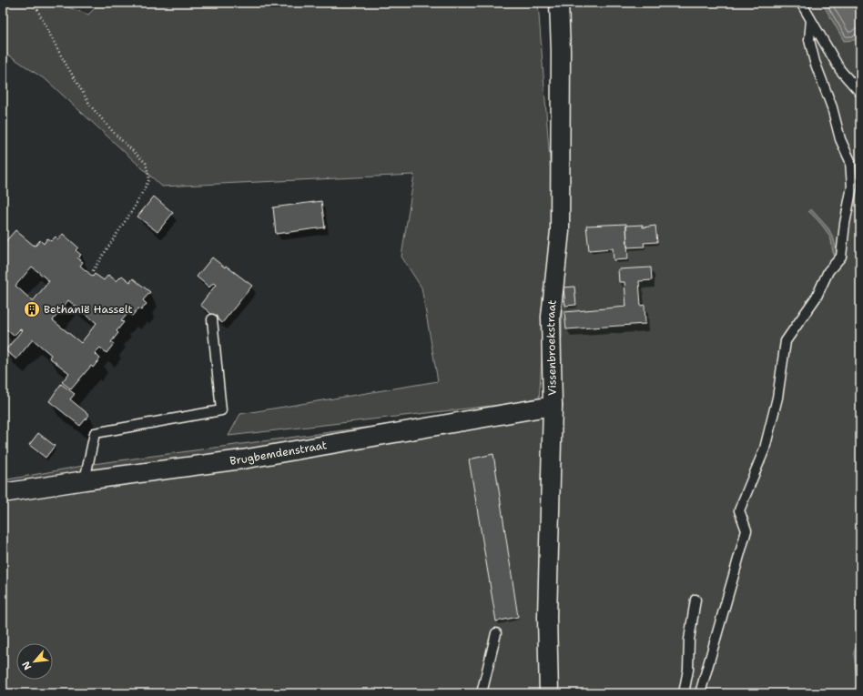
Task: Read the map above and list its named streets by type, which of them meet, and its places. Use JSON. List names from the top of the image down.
{
  "streets": {
    "street": ["Vissenbroekstraat", "Brugbemdenstraat"]
  },
  "crossings": [
    ["Vissenbroekstraat", "Brugbemdenstraat"]
  ],
  "places": {
    "building": ["Bethanië Hasselt"]
  },
  "north": "bottom left"
}
